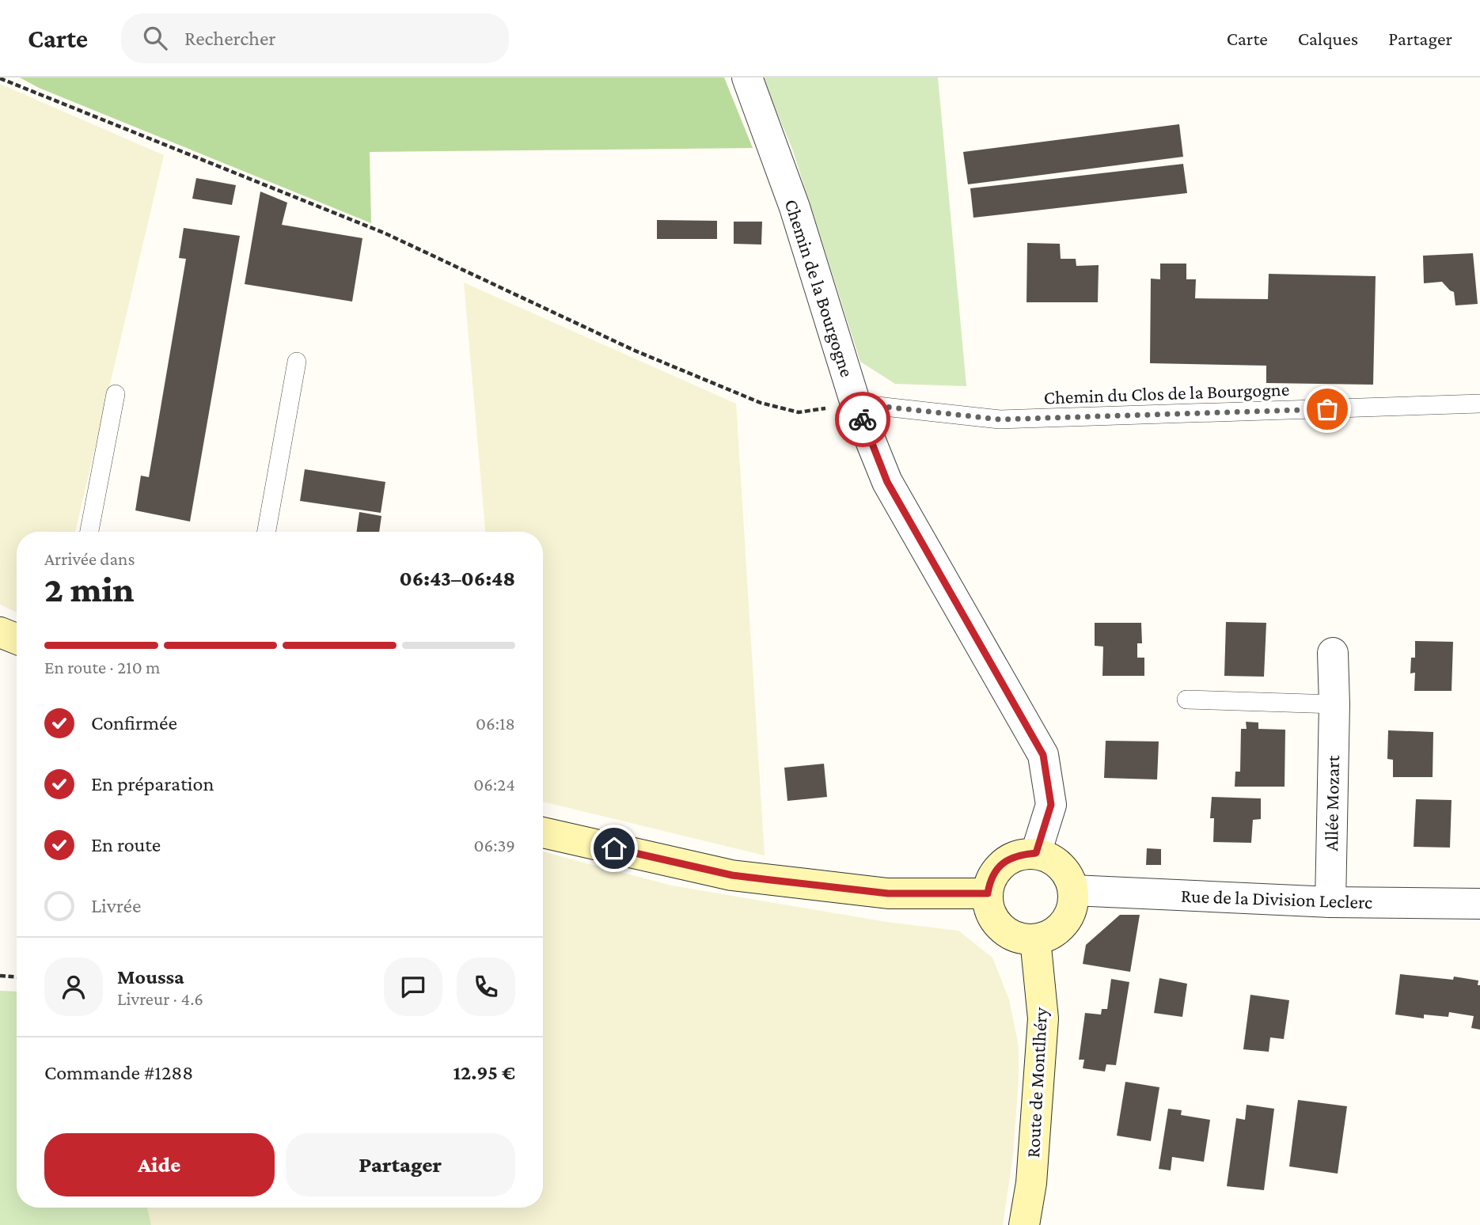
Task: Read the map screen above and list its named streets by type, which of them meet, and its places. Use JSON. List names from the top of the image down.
{
  "streets": {
    "main road": ["Route de Montlhéry"],
    "street": ["Chemin de la Bourgogne", "Allée Mozart", "Rue de la Division Leclerc"],
    "lane": ["Chemin du Clos de la Bourgogne"]
  },
  "crossings": [
    ["Chemin de la Bourgogne", "Chemin du Clos de la Bourgogne"],
    ["Chemin de la Bourgogne", "Rue de la Division Leclerc"],
    ["Chemin de la Bourgogne", "Route de Montlhéry"],
    ["Allée Mozart", "Rue de la Division Leclerc"],
    ["Rue de la Division Leclerc", "Route de Montlhéry"]
  ],
  "page": {
    "header": "Carte",
    "search": "Rechercher",
    "nav": ["Carte", "Calques", "Partager"],
    "heading": ["2 min", "Arrivée dans", "06:43–06:48"],
    "panel": [
      "Moussa",
      "Livreur · 4.6",
      "Commande #1288",
      "12.95 €"
    ],
    "bar": "En route · 210 m",
    "list": [
      ["Confirmée", "06:18"],
      ["En préparation", "06:24"],
      ["En route", "06:39"],
      "Livrée"
    ],
    "buttons": ["Aide", "Partager"]
  }
}
